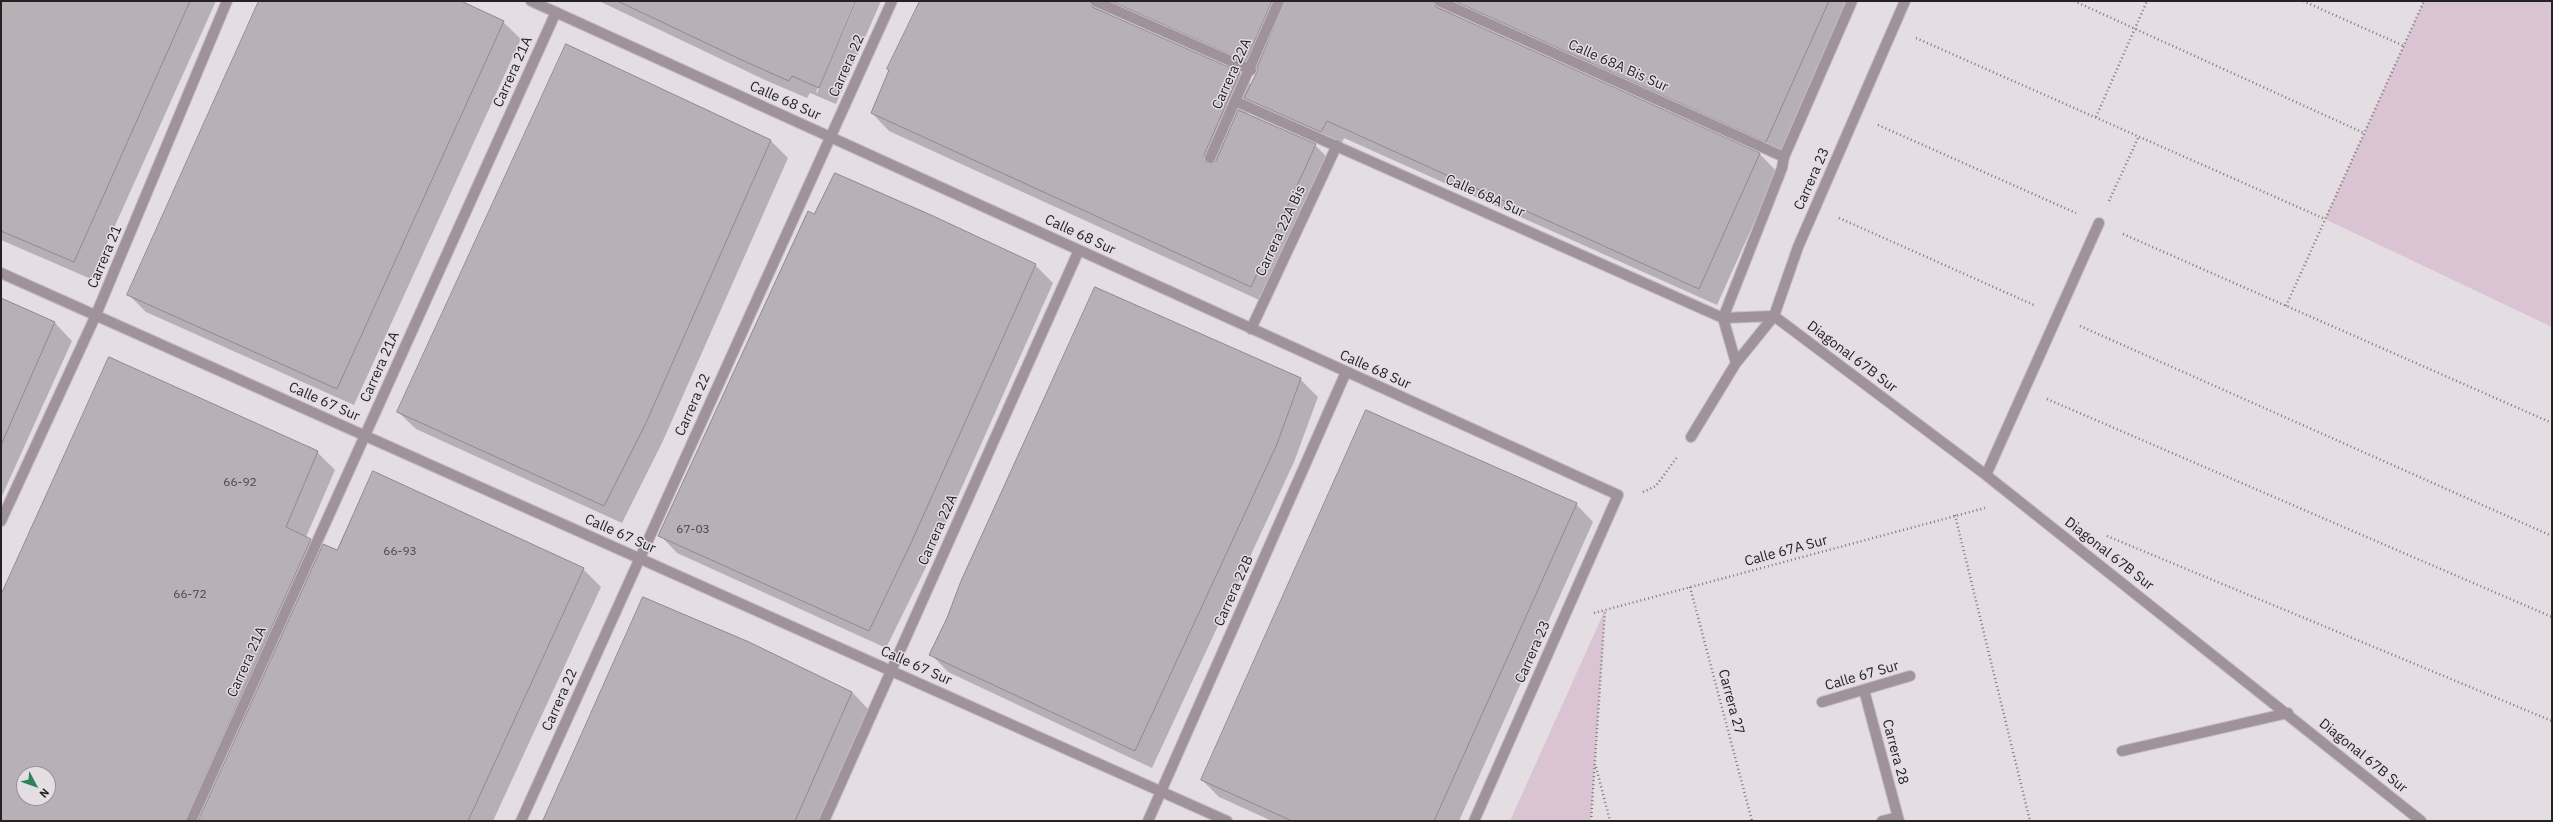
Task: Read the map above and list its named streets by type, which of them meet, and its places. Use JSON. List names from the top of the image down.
{
  "streets": {
    "street": [
      "Carrera 22",
      "Calle 68A Bis Sur",
      "Carrera 21A",
      "Carrera 22A",
      "Calle 68 Sur",
      "Carrera 23",
      "Calle 68A Sur",
      "Carrera 22A Bis",
      "Carrera 21",
      "Diagonal 67B Sur",
      "Calle 67 Sur",
      "Carrera 22B",
      "Carrera 28"
    ],
    "path": ["Calle 67A Sur", "Carrera 27"]
  },
  "crossings": [
    ["Carrera 22", "Calle 68 Sur"],
    ["Carrera 22", "Calle 67 Sur"],
    ["Carrera 21A", "Calle 68 Sur"],
    ["Carrera 21A", "Calle 67 Sur"],
    ["Carrera 22A", "Calle 68 Sur"],
    ["Carrera 22A", "Calle 68A Sur"],
    ["Carrera 22A", "Calle 67 Sur"],
    ["Calle 68 Sur", "Carrera 23"],
    ["Calle 68 Sur", "Carrera 22A Bis"],
    ["Calle 68 Sur", "Carrera 22B"],
    ["Carrera 23", "Diagonal 67B Sur"],
    ["Carrera 23", "Calle 67A Sur"],
    ["Calle 68A Sur", "Carrera 22A Bis"],
    ["Carrera 21", "Calle 67 Sur"],
    ["Diagonal 67B Sur", "Calle 67A Sur"],
    ["Calle 67 Sur", "Carrera 22B"],
    ["Calle 67 Sur", "Carrera 28"],
    ["Calle 67A Sur", "Carrera 27"]
  ],
  "house_numbers": [
    "66-92",
    "67-03",
    "66-93",
    "66-72"
  ],
  "north": "bottom right"
}
